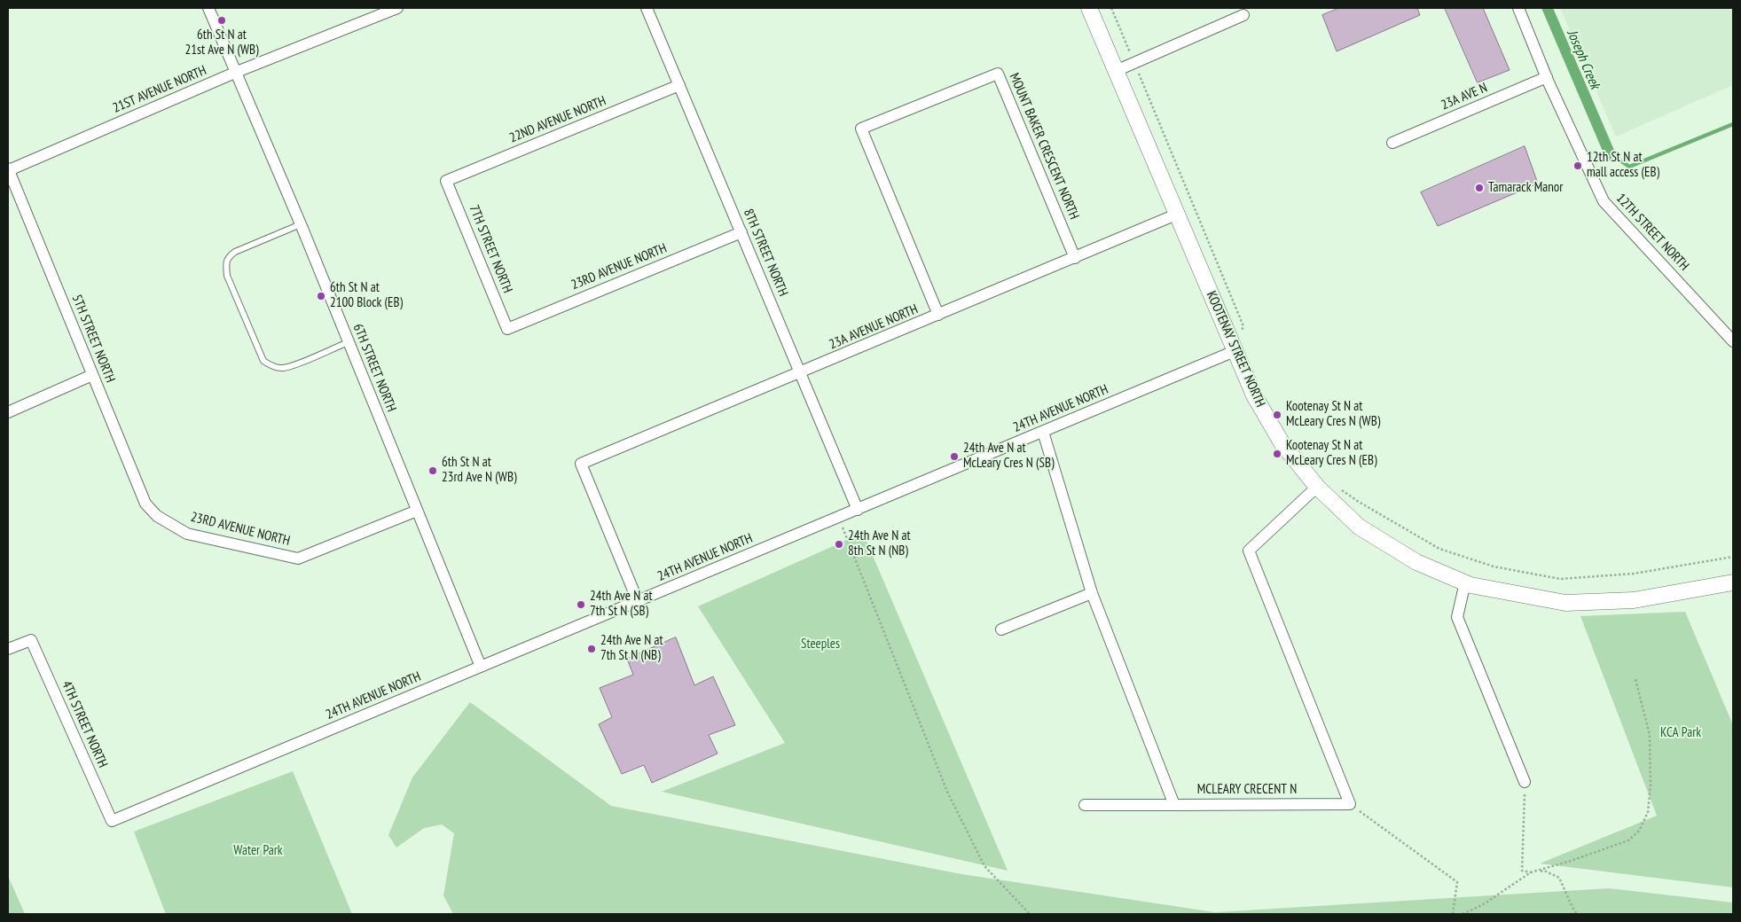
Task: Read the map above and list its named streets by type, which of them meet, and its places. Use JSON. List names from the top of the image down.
{
  "streets": {
    "street": [
      "21ST AVENUE NORTH",
      "23A AVE N",
      "22ND AVENUE NORTH",
      "MOUNT BAKER CRESCENT NORTH",
      "12TH STREET NORTH",
      "7TH STREET NORTH",
      "8TH STREET NORTH",
      "23RD AVENUE NORTH",
      "23A AVENUE NORTH",
      "5TH STREET NORTH",
      "KOOTENAY STREET NORTH",
      "6TH STREET NORTH",
      "24TH AVENUE NORTH",
      "4TH STREET NORTH",
      "MCLEARY CRECENT N"
    ]
  },
  "crossings": [
    ["21ST AVENUE NORTH", "5TH STREET NORTH"],
    ["21ST AVENUE NORTH", "6TH STREET NORTH"],
    ["23A AVE N", "12TH STREET NORTH"],
    ["22ND AVENUE NORTH", "7TH STREET NORTH"],
    ["22ND AVENUE NORTH", "8TH STREET NORTH"],
    ["MOUNT BAKER CRESCENT NORTH", "23A AVENUE NORTH"],
    ["7TH STREET NORTH", "23RD AVENUE NORTH"],
    ["8TH STREET NORTH", "23RD AVENUE NORTH"],
    ["8TH STREET NORTH", "23A AVENUE NORTH"],
    ["8TH STREET NORTH", "24TH AVENUE NORTH"],
    ["23RD AVENUE NORTH", "5TH STREET NORTH"],
    ["23RD AVENUE NORTH", "6TH STREET NORTH"],
    ["23A AVENUE NORTH", "KOOTENAY STREET NORTH"],
    ["23A AVENUE NORTH", "24TH AVENUE NORTH"],
    ["KOOTENAY STREET NORTH", "24TH AVENUE NORTH"],
    ["6TH STREET NORTH", "24TH AVENUE NORTH"],
    ["24TH AVENUE NORTH", "4TH STREET NORTH"]
  ],
  "water": ["Joseph Creek"],
  "parks": ["Steeples", "KCA Park", "Water Park"],
  "places": [
    "6th St N at 21st Ave N (WB)",
    "12th St N at mall access (EB)",
    "Tamarack Manor",
    "6th St N at 2100 Block (EB)",
    "Kootenay St N at McLeary Cres N (WB)",
    "Kootenay St N at McLeary Cres N (EB)",
    "24th Ave N at McLeary Cres N (SB)",
    "6th St N at 23rd Ave N (WB)",
    "24th Ave N at 8th St N (NB)",
    "24th Ave N at 7th St N (SB)",
    "24th Ave N at 7th St N (NB)"
  ]
}
